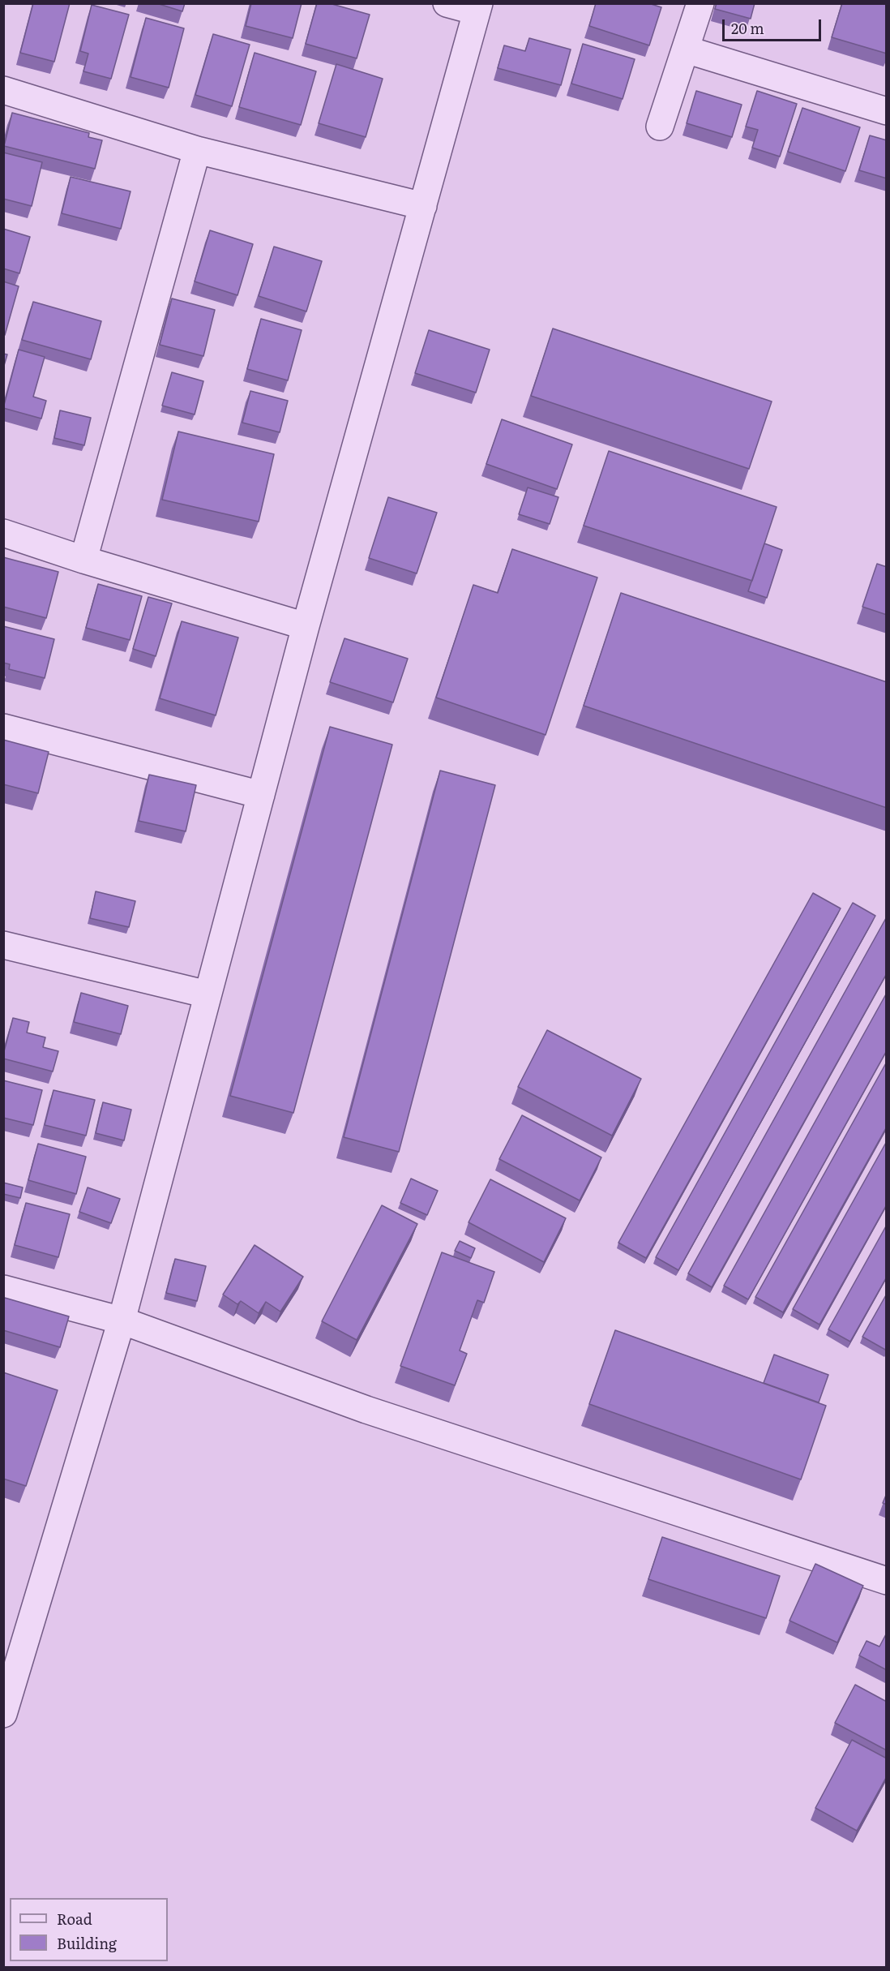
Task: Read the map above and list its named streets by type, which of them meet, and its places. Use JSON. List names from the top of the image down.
{
  "legend": ["Road", "Building"],
  "scale_bar": "20 m"
}
